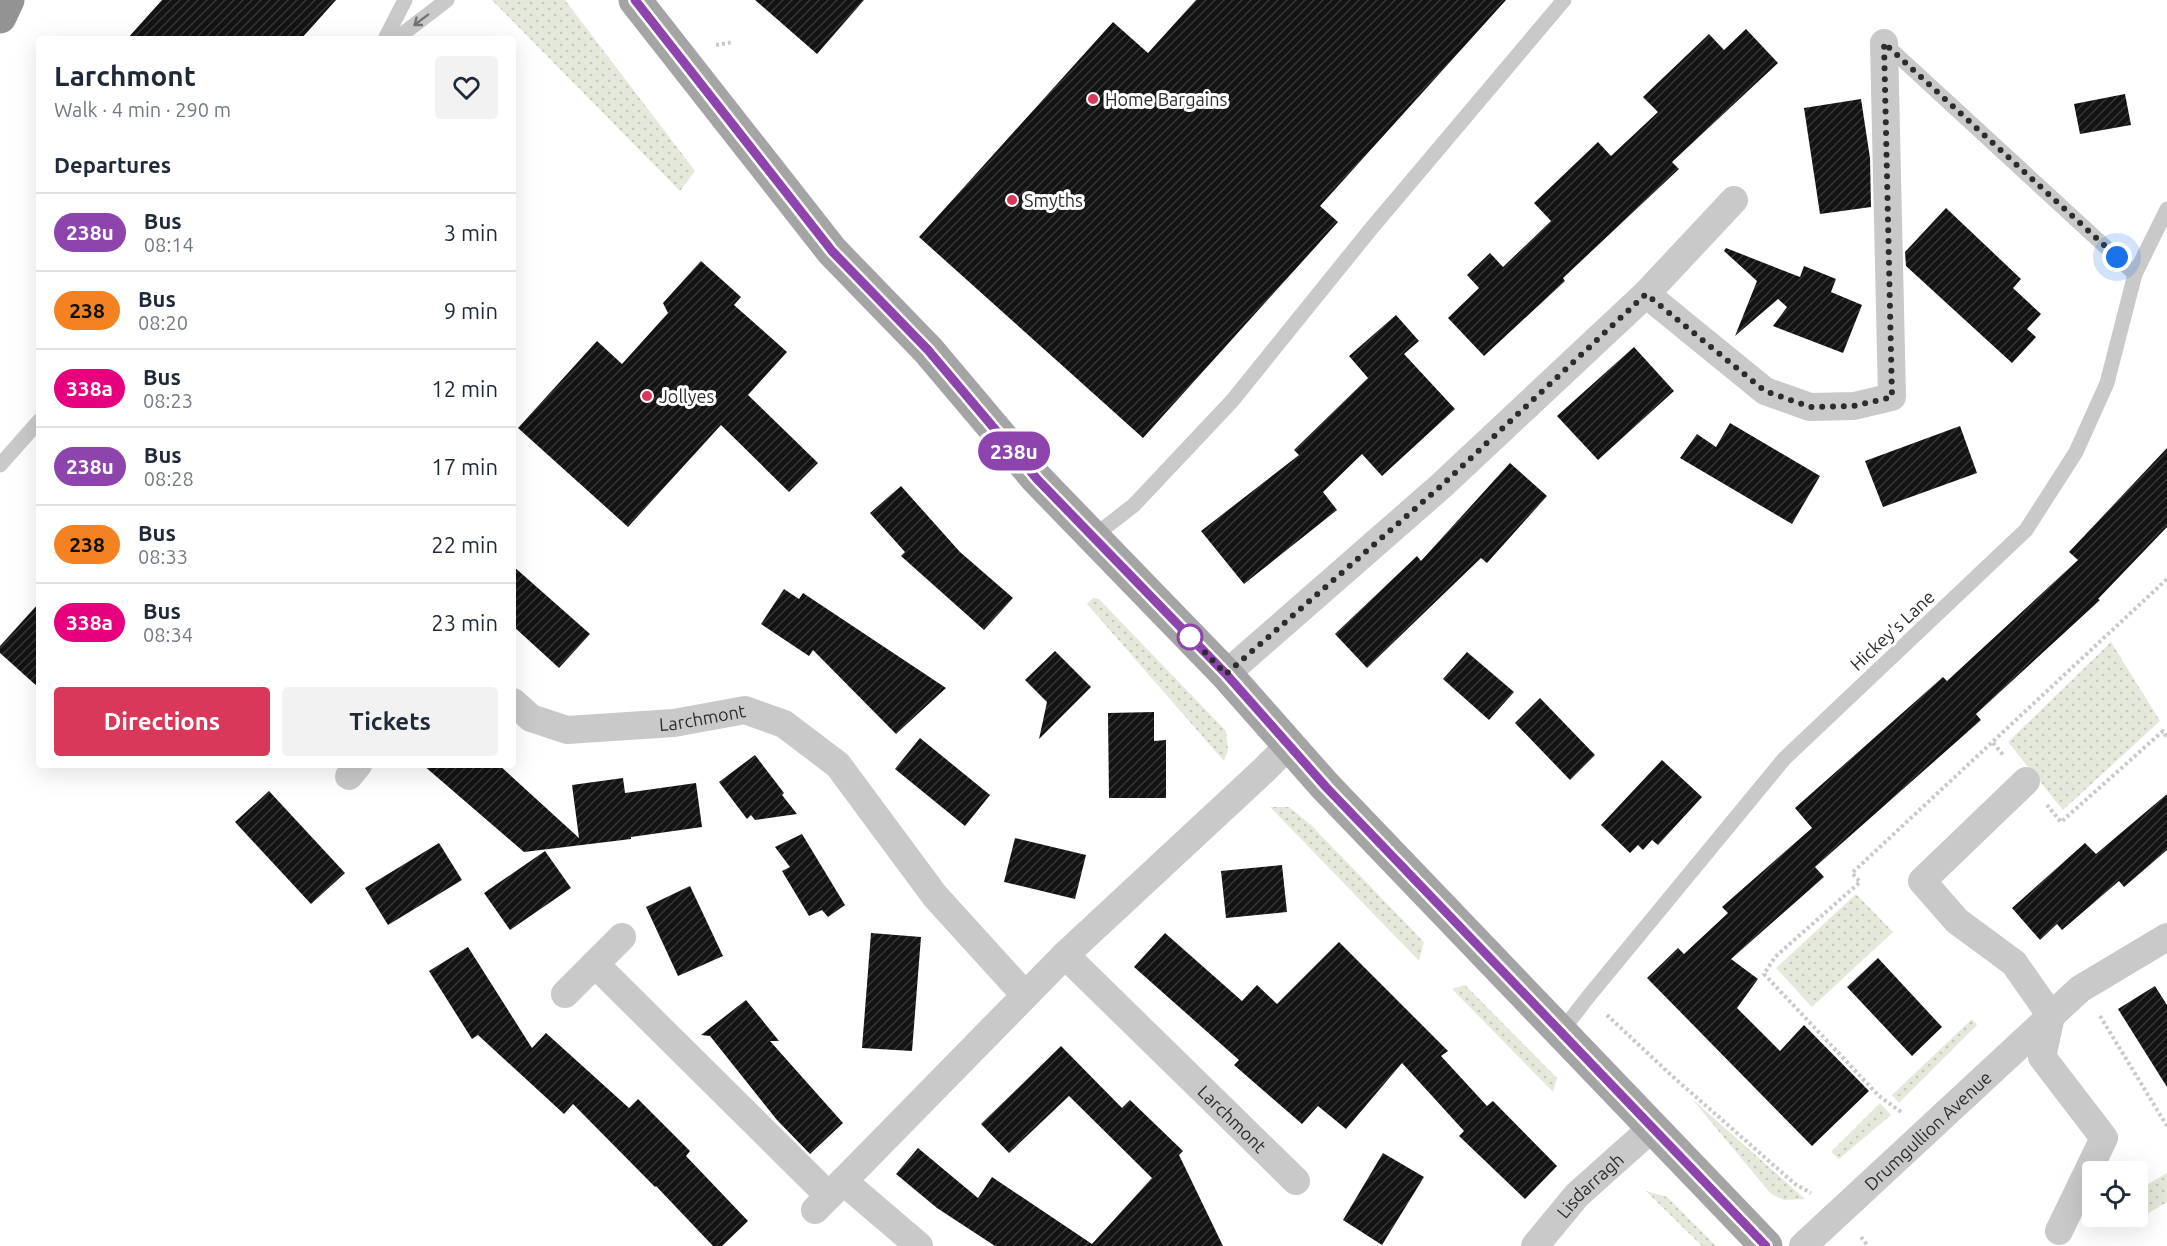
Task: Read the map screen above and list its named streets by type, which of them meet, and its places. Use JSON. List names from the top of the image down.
{
  "streets": {
    "street": ["Larchmont", "Drumgullion Avenue", "Lisdarragh"],
    "lane": ["Hickey's Lane"]
  },
  "places": ["Home Bargains", "Smyths", "Jollyes"],
  "lines": ["bus line 238u"],
  "page": {
    "on_map": "238u",
    "heading": [
      ["Larchmont", "Walk · 4 min · 290 m"],
      "Departures"
    ],
    "list": [
      {
        "mark": "238u",
        "name": "Bus",
        "note": "08:14",
        "value": "3 min"
      },
      {
        "mark": "238",
        "name": "Bus",
        "note": "08:20",
        "value": "9 min"
      },
      {
        "mark": "338a",
        "name": "Bus",
        "note": "08:23",
        "value": "12 min"
      },
      {
        "mark": "238u",
        "name": "Bus",
        "note": "08:28",
        "value": "17 min"
      },
      {
        "mark": "238",
        "name": "Bus",
        "note": "08:33",
        "value": "22 min"
      },
      {
        "mark": "338a",
        "name": "Bus",
        "note": "08:34",
        "value": "23 min"
      }
    ],
    "buttons": ["Directions", "Tickets"]
  }
}
